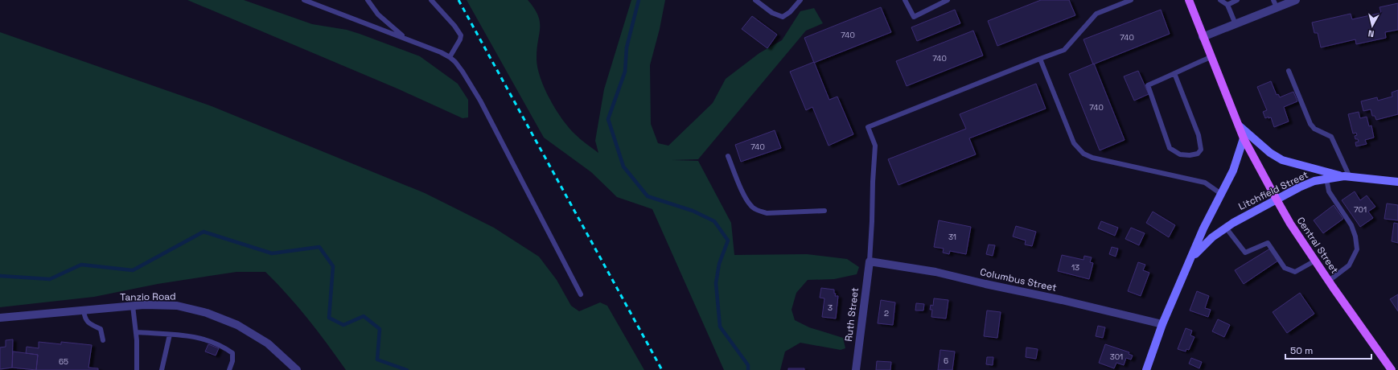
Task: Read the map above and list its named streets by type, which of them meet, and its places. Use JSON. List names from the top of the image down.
{
  "streets": {
    "main road": ["Litchfield Street", "Central Street"],
    "street": ["Columbus Street", "Tanzio Road", "Ruth Street"]
  },
  "crossings": [
    ["Litchfield Street", "Central Street"],
    ["Litchfield Street", "Columbus Street"],
    ["Columbus Street", "Ruth Street"]
  ],
  "house_numbers": [
    "740",
    "740",
    "740",
    "740",
    "740",
    "701",
    "31",
    "13",
    "3",
    "2",
    "301",
    "6",
    "65"
  ],
  "scale_bar": "50 m",
  "north": "bottom"
}
